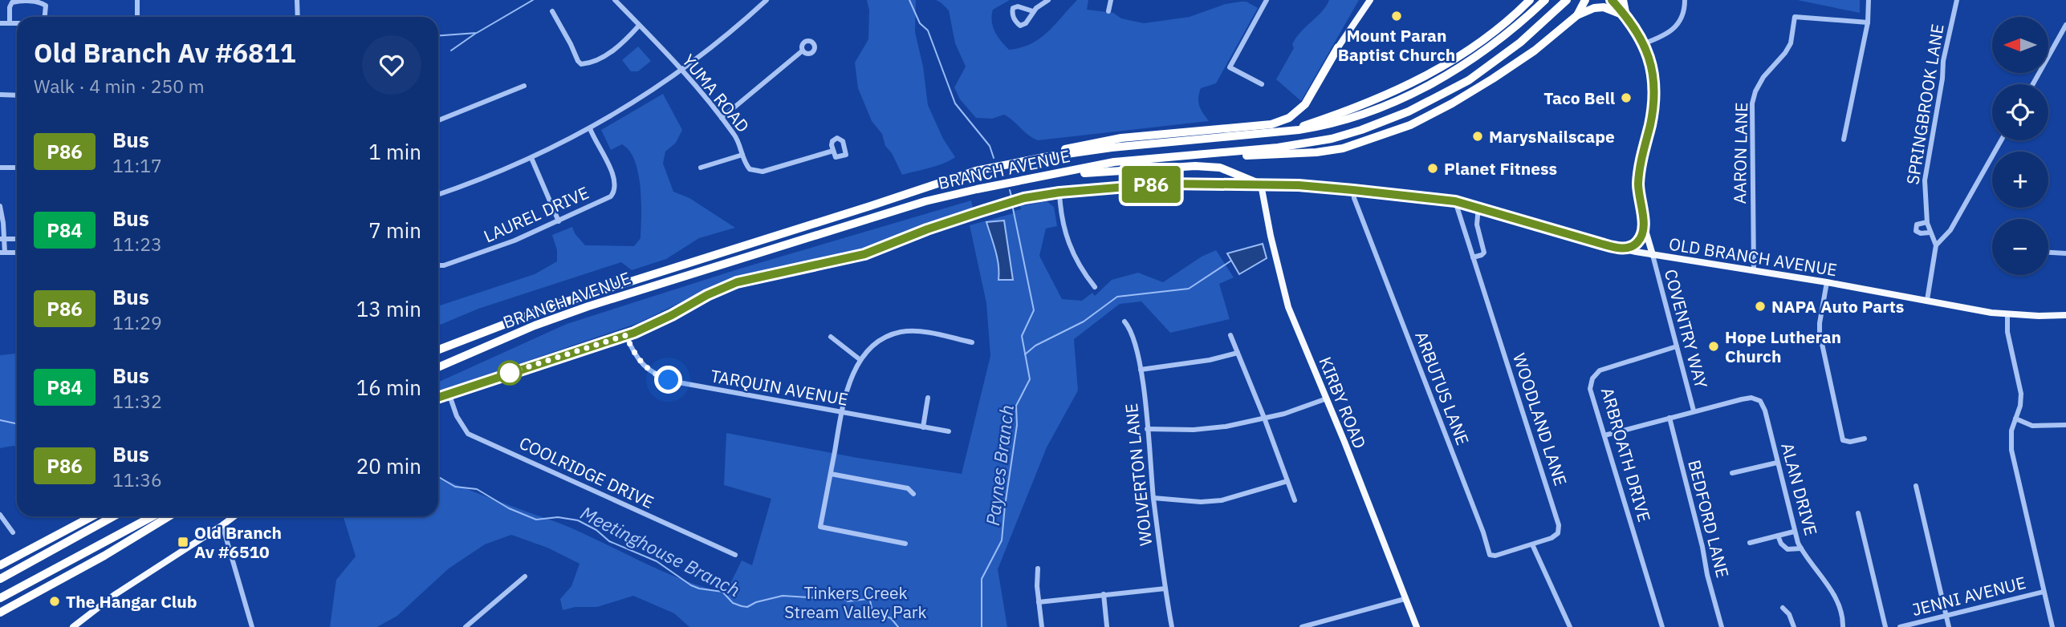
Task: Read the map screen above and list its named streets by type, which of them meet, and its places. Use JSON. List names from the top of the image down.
{
  "streets": {
    "highway": ["BRANCH AVENUE"],
    "main road": ["OLD BRANCH AVENUE", "COVENTRY WAY", "KIRBY ROAD"],
    "street": [
      "YUMA ROAD",
      "SPRINGBROOK LANE",
      "AARON LANE",
      "LAUREL DRIVE",
      "TARQUIN AVENUE",
      "ARBUTUS LANE",
      "WOODLAND LANE",
      "ARBROATH DRIVE",
      "COOLRIDGE DRIVE",
      "WOLVERTON LANE",
      "ALAN DRIVE",
      "BEDFORD LANE",
      "JENNI AVENUE"
    ]
  },
  "crossings": [
    ["AARON LANE", "OLD BRANCH AVENUE"],
    ["OLD BRANCH AVENUE", "COVENTRY WAY"],
    ["OLD BRANCH AVENUE", "TARQUIN AVENUE"],
    ["OLD BRANCH AVENUE", "ARBUTUS LANE"],
    ["OLD BRANCH AVENUE", "KIRBY ROAD"],
    ["OLD BRANCH AVENUE", "WOODLAND LANE"],
    ["OLD BRANCH AVENUE", "COOLRIDGE DRIVE"],
    ["COVENTRY WAY", "ARBROATH DRIVE"],
    ["COVENTRY WAY", "ALAN DRIVE"],
    ["ARBUTUS LANE", "WOODLAND LANE"]
  ],
  "water": ["Paynes Branch", "Meetinghouse Branch"],
  "parks": ["Tinkers Creek Stream Valley Park"],
  "places": {
    "other": [
      "Mount Paran Baptist Church",
      "Taco Bell",
      "MarysNailscape",
      "Planet Fitness",
      "NAPA Auto Parts",
      "Hope Lutheran Church",
      "The Hangar Club"
    ],
    "transit": ["Old Branch Av #6510"]
  },
  "lines": ["bus line P86"],
  "north": "left",
  "page": {
    "on_map": "P86",
    "map_buttons": ["+", "−"],
    "heading": ["Old Branch Av #6811", "Walk · 4 min · 250 m"],
    "list": [
      {
        "mark": "P86",
        "name": "Bus",
        "note": "11:17",
        "value": "1 min"
      },
      {
        "mark": "P84",
        "name": "Bus",
        "note": "11:23",
        "value": "7 min"
      },
      {
        "mark": "P86",
        "name": "Bus",
        "note": "11:29",
        "value": "13 min"
      },
      {
        "mark": "P84",
        "name": "Bus",
        "note": "11:32",
        "value": "16 min"
      },
      {
        "mark": "P86",
        "name": "Bus",
        "note": "11:36",
        "value": "20 min"
      }
    ]
  }
}
